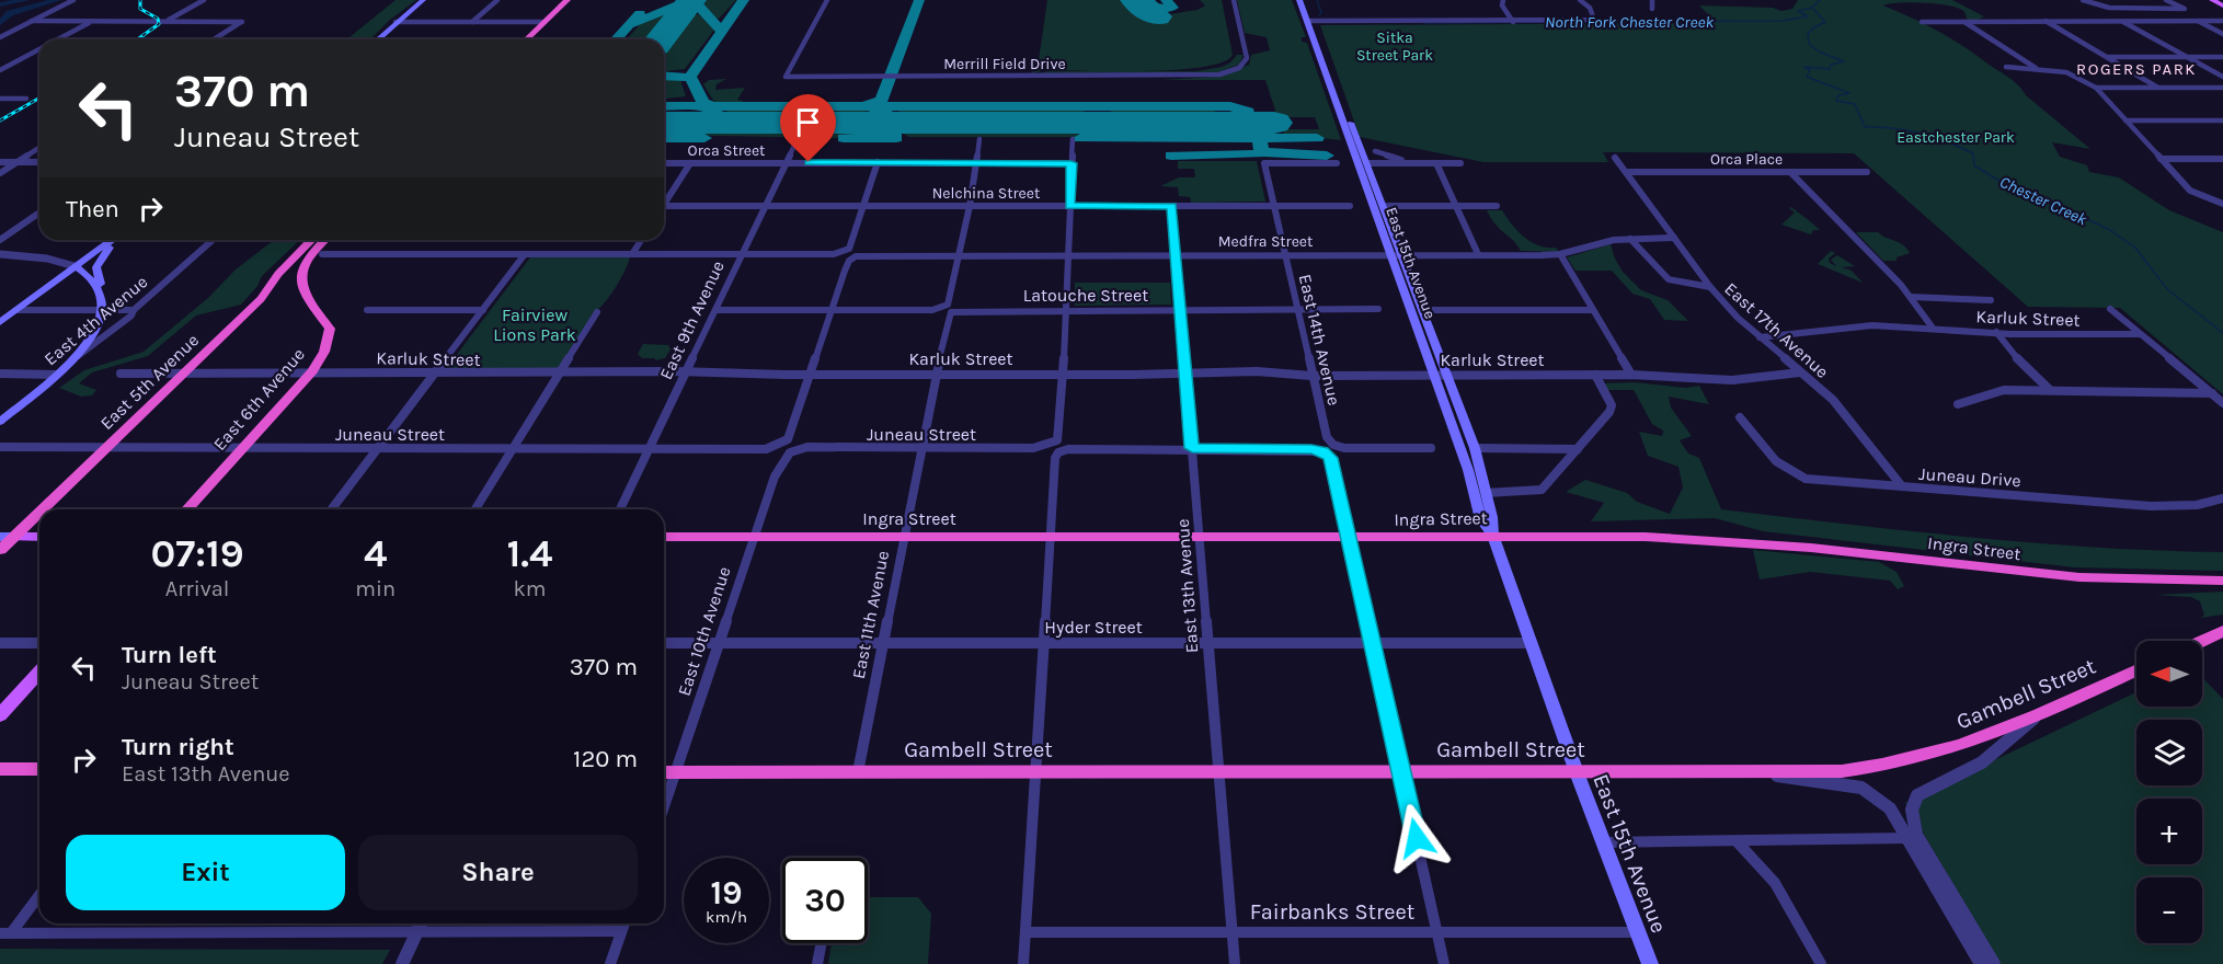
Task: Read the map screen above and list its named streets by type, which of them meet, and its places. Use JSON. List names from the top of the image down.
{
  "streets": {
    "highway": [
      "East 5th Avenue",
      "East 6th Avenue",
      "Ingra Street",
      "Gambell Street"
    ],
    "main road": ["East 15th Avenue", "East 4th Avenue"],
    "street": [
      "Merrill Field Drive",
      "Orca Street",
      "Orca Place",
      "Nelchina Street",
      "Medfra Street",
      "Latouche Street",
      "Karluk Street",
      "East 9th Avenue",
      "East 17th Avenue",
      "East 14th Avenue",
      "Juneau Street",
      "Juneau Drive",
      "East 13th Avenue",
      "East 11th Avenue",
      "Hyder Street",
      "East 10th Avenue",
      "Fairbanks Street"
    ]
  },
  "crossings": [
    ["Orca Street", "East 9th Avenue"],
    ["Orca Street", "East 11th Avenue"],
    ["Orca Place", "East 17th Avenue"],
    ["Nelchina Street", "East 9th Avenue"],
    ["Nelchina Street", "East 14th Avenue"],
    ["Nelchina Street", "East 13th Avenue"],
    ["Nelchina Street", "East 11th Avenue"],
    ["Medfra Street", "East 15th Avenue"],
    ["Medfra Street", "Latouche Street"],
    ["Medfra Street", "East 17th Avenue"],
    ["Medfra Street", "East 14th Avenue"],
    ["Medfra Street", "East 13th Avenue"],
    ["Medfra Street", "East 11th Avenue"],
    ["East 15th Avenue", "Karluk Street"],
    ["East 15th Avenue", "Ingra Street"],
    ["East 15th Avenue", "Hyder Street"],
    ["East 15th Avenue", "Gambell Street"],
    ["East 15th Avenue", "Fairbanks Street"],
    ["Latouche Street", "East 9th Avenue"],
    ["Latouche Street", "East 14th Avenue"],
    ["Latouche Street", "East 13th Avenue"],
    ["Latouche Street", "East 11th Avenue"],
    ["Karluk Street", "East 9th Avenue"],
    ["Karluk Street", "East 17th Avenue"],
    ["Karluk Street", "East 14th Avenue"],
    ["Karluk Street", "East 5th Avenue"],
    ["Karluk Street", "East 6th Avenue"],
    ["Karluk Street", "Juneau Street"],
    ["Karluk Street", "East 13th Avenue"],
    ["Karluk Street", "East 11th Avenue"],
    ["East 9th Avenue", "Juneau Street"],
    ["East 17th Avenue", "Juneau Drive"],
    ["East 14th Avenue", "Juneau Street"],
    ["East 14th Avenue", "Ingra Street"],
    ["East 14th Avenue", "Hyder Street"],
    ["East 14th Avenue", "Gambell Street"],
    ["East 14th Avenue", "Fairbanks Street"],
    ["East 5th Avenue", "Juneau Street"],
    ["East 6th Avenue", "Juneau Street"],
    ["Juneau Street", "East 13th Avenue"],
    ["Juneau Street", "East 11th Avenue"],
    ["Juneau Street", "East 10th Avenue"],
    ["Ingra Street", "East 13th Avenue"],
    ["Ingra Street", "East 11th Avenue"],
    ["Ingra Street", "East 10th Avenue"],
    ["East 13th Avenue", "Hyder Street"],
    ["East 13th Avenue", "Gambell Street"],
    ["East 13th Avenue", "Fairbanks Street"],
    ["East 11th Avenue", "Hyder Street"],
    ["East 11th Avenue", "Gambell Street"],
    ["Hyder Street", "East 10th Avenue"],
    ["East 10th Avenue", "Gambell Street"]
  ],
  "districts": ["ROGERS PARK"],
  "water": ["North Fork Chester Creek", "Chester Creek"],
  "parks": ["Sitka Street Park", "Eastchester Park", "Fairview Lions Park"],
  "north": "left",
  "page": {
    "turn": ["370 m", "Juneau Street"],
    "then": "Then",
    "eta": [
      "07:19",
      "Arrival",
      "4",
      "min",
      "1.4",
      "km"
    ],
    "list": [
      {
        "name": "Turn left",
        "note": "Juneau Street",
        "value": "370 m"
      },
      {
        "name": "Turn right",
        "note": "East 13th Avenue",
        "value": "120 m"
      }
    ],
    "map_buttons": ["+", "−"],
    "buttons": ["Exit", "Share"],
    "speed": "19 km/h",
    "limit": "30"
  }
}
